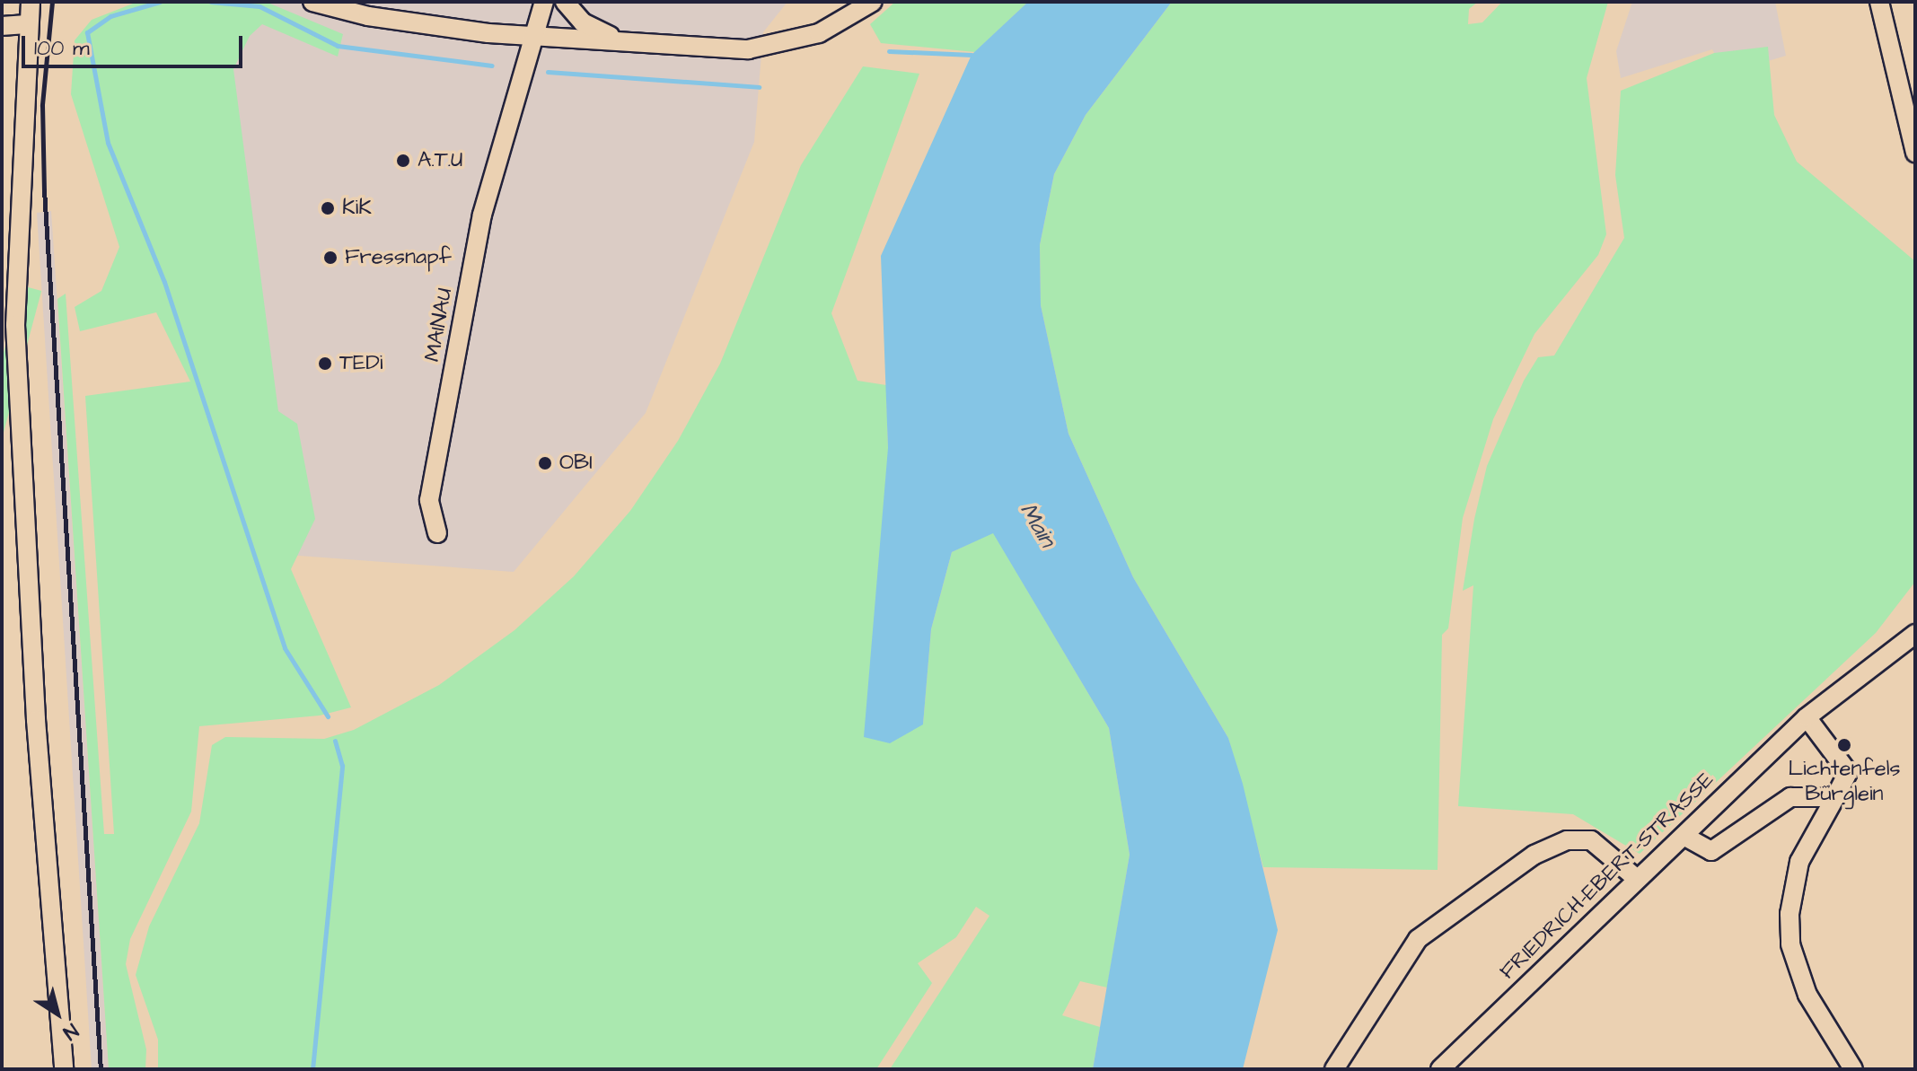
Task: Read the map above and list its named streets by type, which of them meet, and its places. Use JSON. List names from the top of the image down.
{
  "streets": {
    "street": ["MAINAU", "FRIEDRICH-EBERT-STRASSE"]
  },
  "water": ["Main"],
  "places": [
    "A.T.U",
    "KiK",
    "Fressnapf",
    "TEDi",
    "OBI",
    "Lichtenfels Bürglein"
  ],
  "scale_bar": "100 m",
  "north": "bottom right"
}
